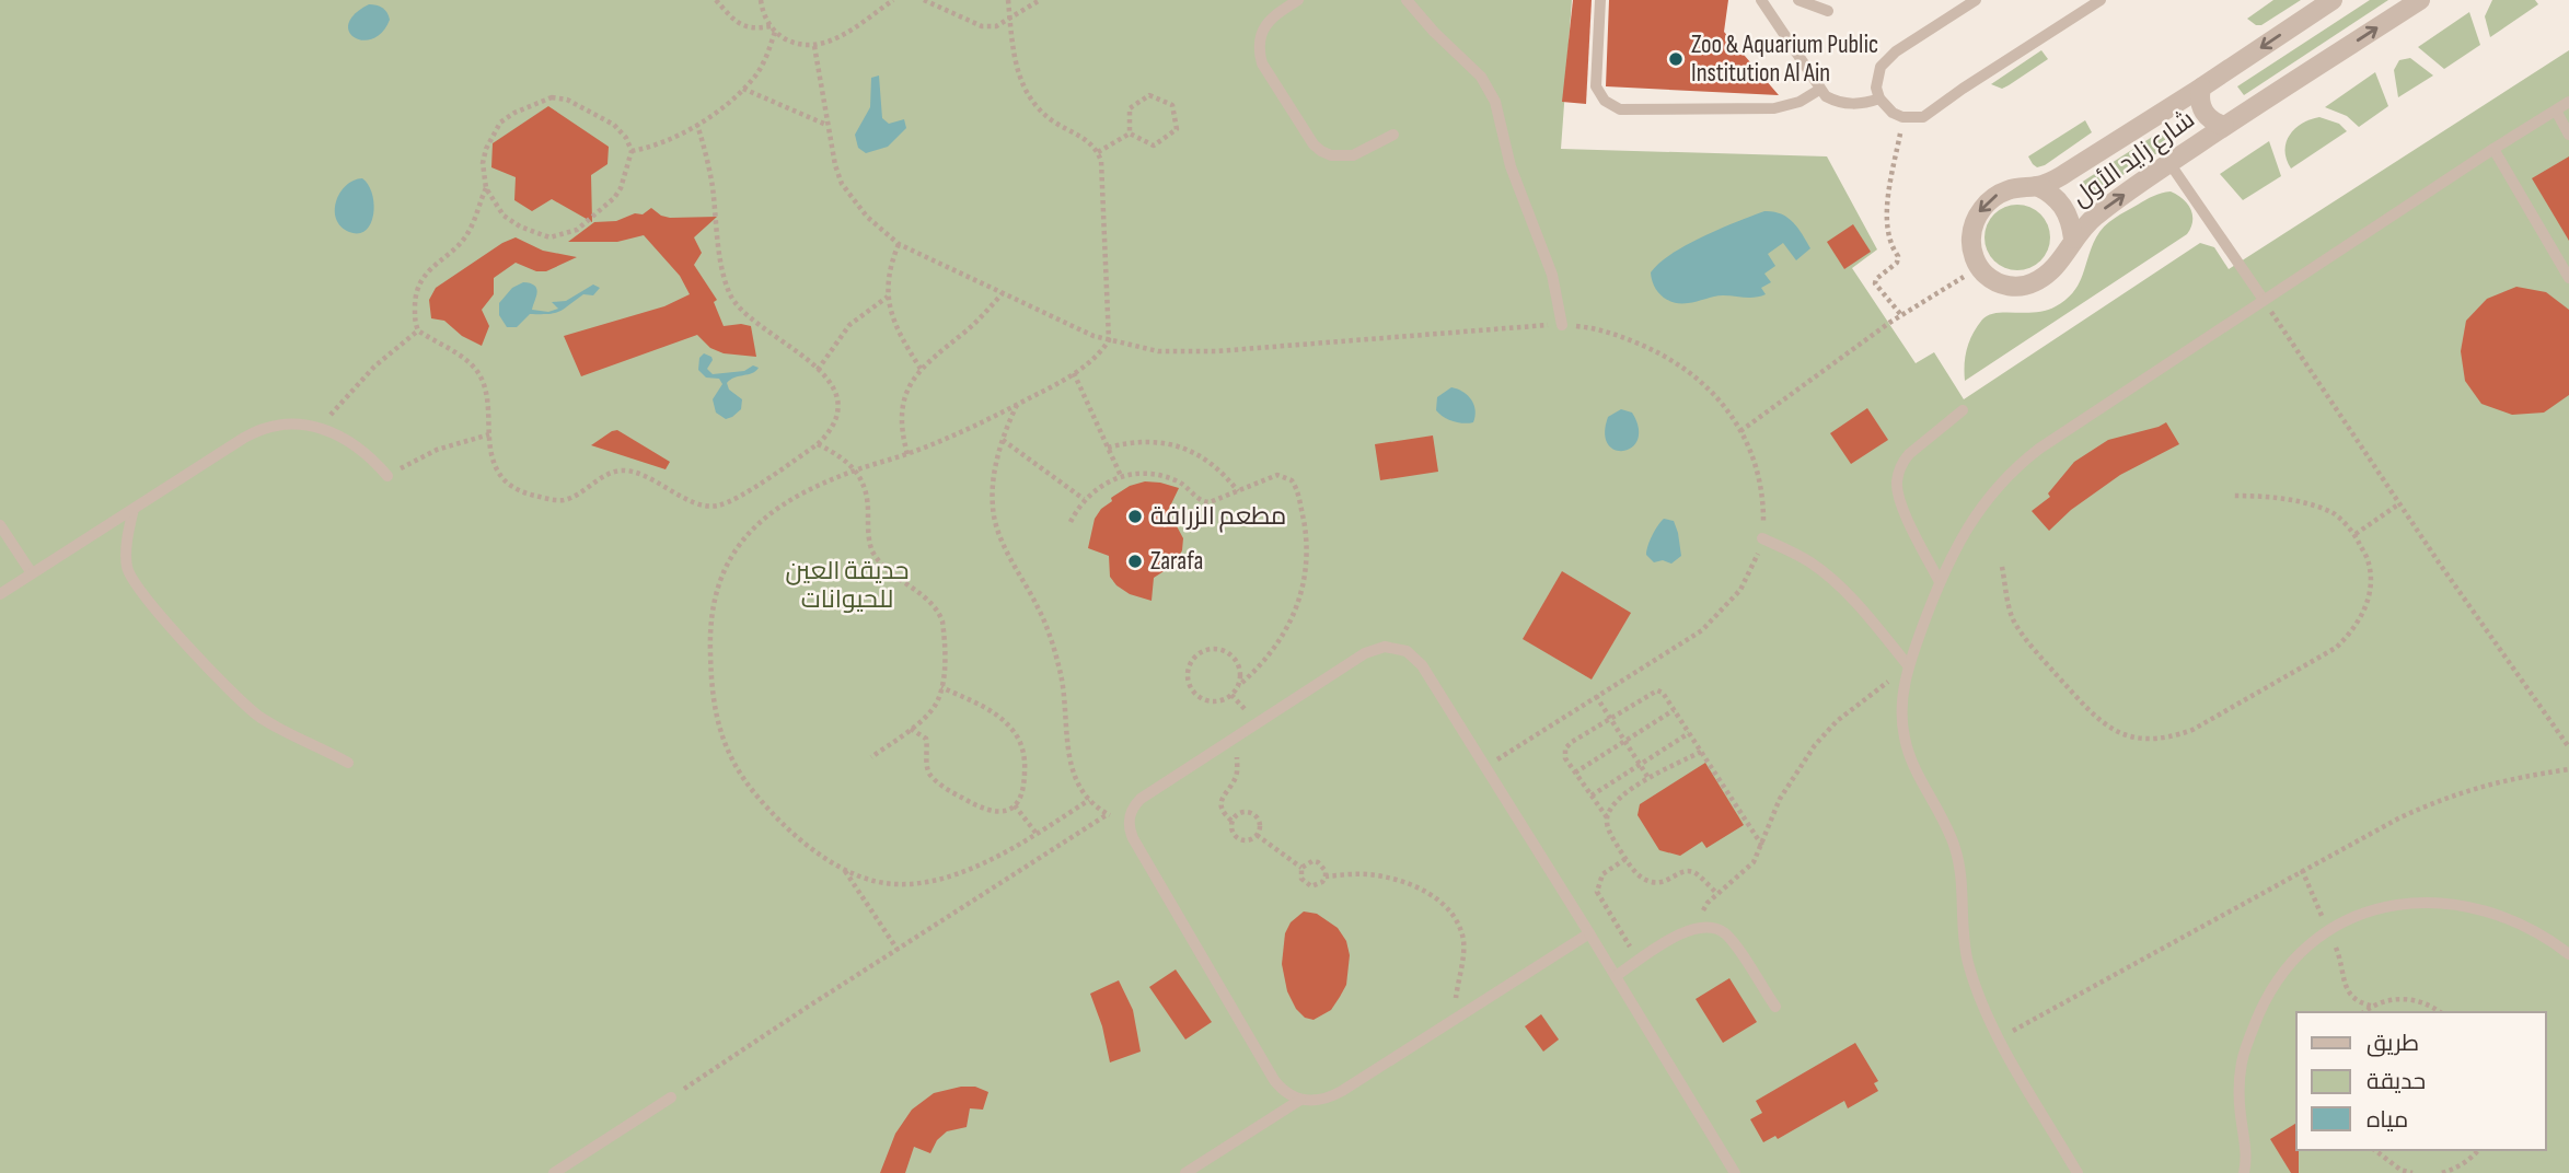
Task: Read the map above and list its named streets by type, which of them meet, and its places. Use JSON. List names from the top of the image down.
{
  "streets": {
    "street": ["شارع زايد الأول"]
  },
  "parks": ["حديقة العين للحيوانات"],
  "places": ["Zoo & Aquarium Public Institution Al Ain", "مطعم الزرافة", "Zarafa"],
  "legend": ["طريق", "حديقة", "مياه"]
}
